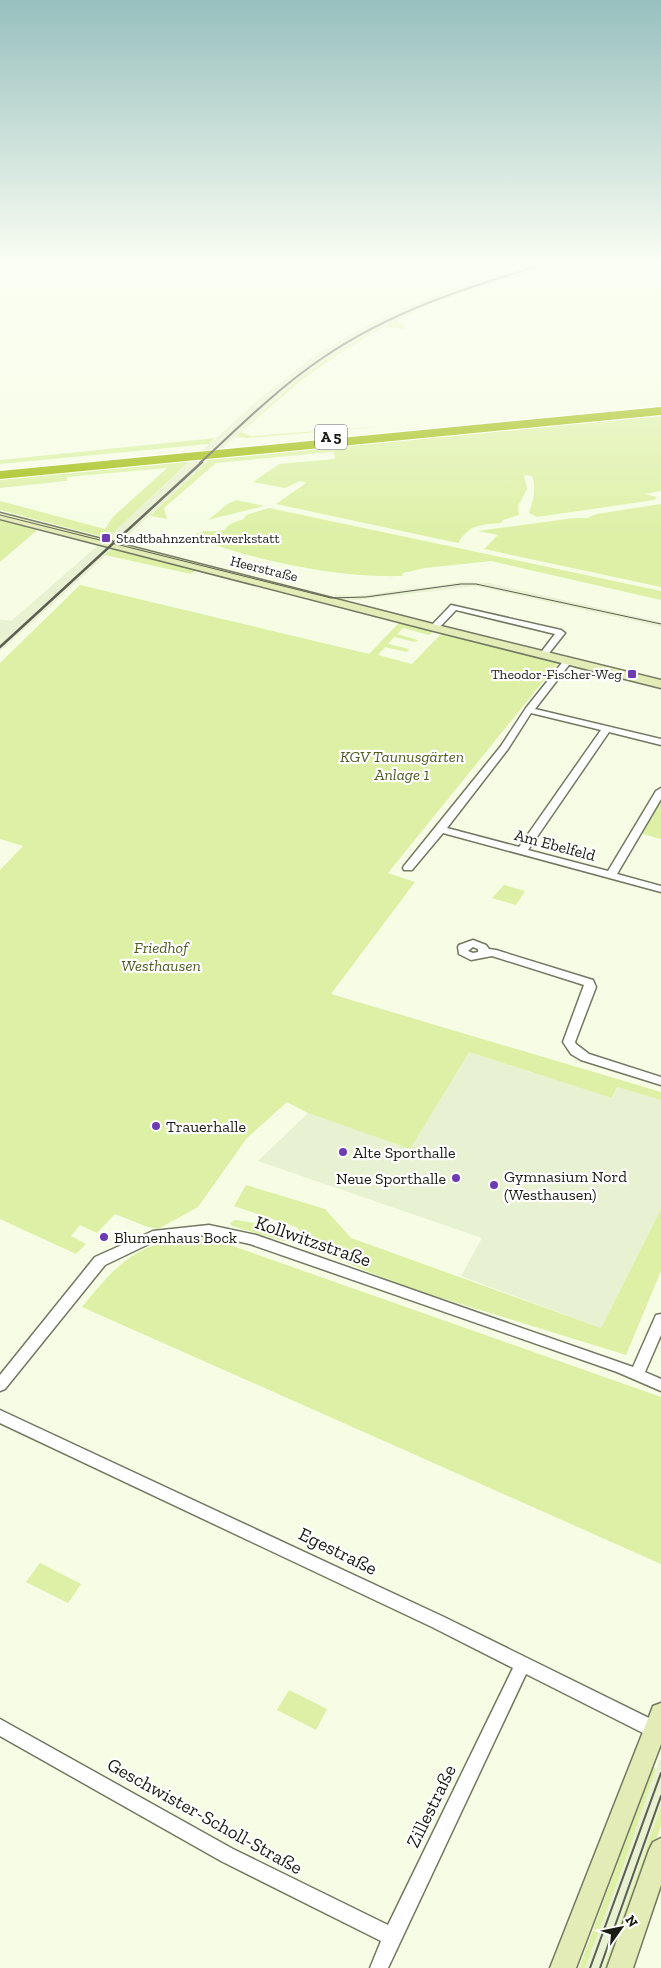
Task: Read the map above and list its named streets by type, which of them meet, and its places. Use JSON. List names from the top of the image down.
{
  "streets": {
    "highway": ["A 5"],
    "main road": ["Heerstraße"],
    "street": [
      "Am Ebelfeld",
      "Kollwitzstraße",
      "Egestraße",
      "Zillestraße",
      "Geschwister-Scholl-Straße"
    ]
  },
  "crossings": [
    ["Egestraße", "Zillestraße"],
    ["Zillestraße", "Geschwister-Scholl-Straße"]
  ],
  "parks": ["KGV Taunusgärten Anlage 1", "Friedhof Westhausen"],
  "places": {
    "transit": ["Stadtbahnzentralwerkstatt", "Theodor-Fischer-Weg"],
    "other": [
      "Trauerhalle",
      "Alte Sporthalle",
      "Neue Sporthalle",
      "Gymnasium Nord (Westhausen)",
      "Blumenhaus Bock"
    ]
  },
  "north": "top right"
}
